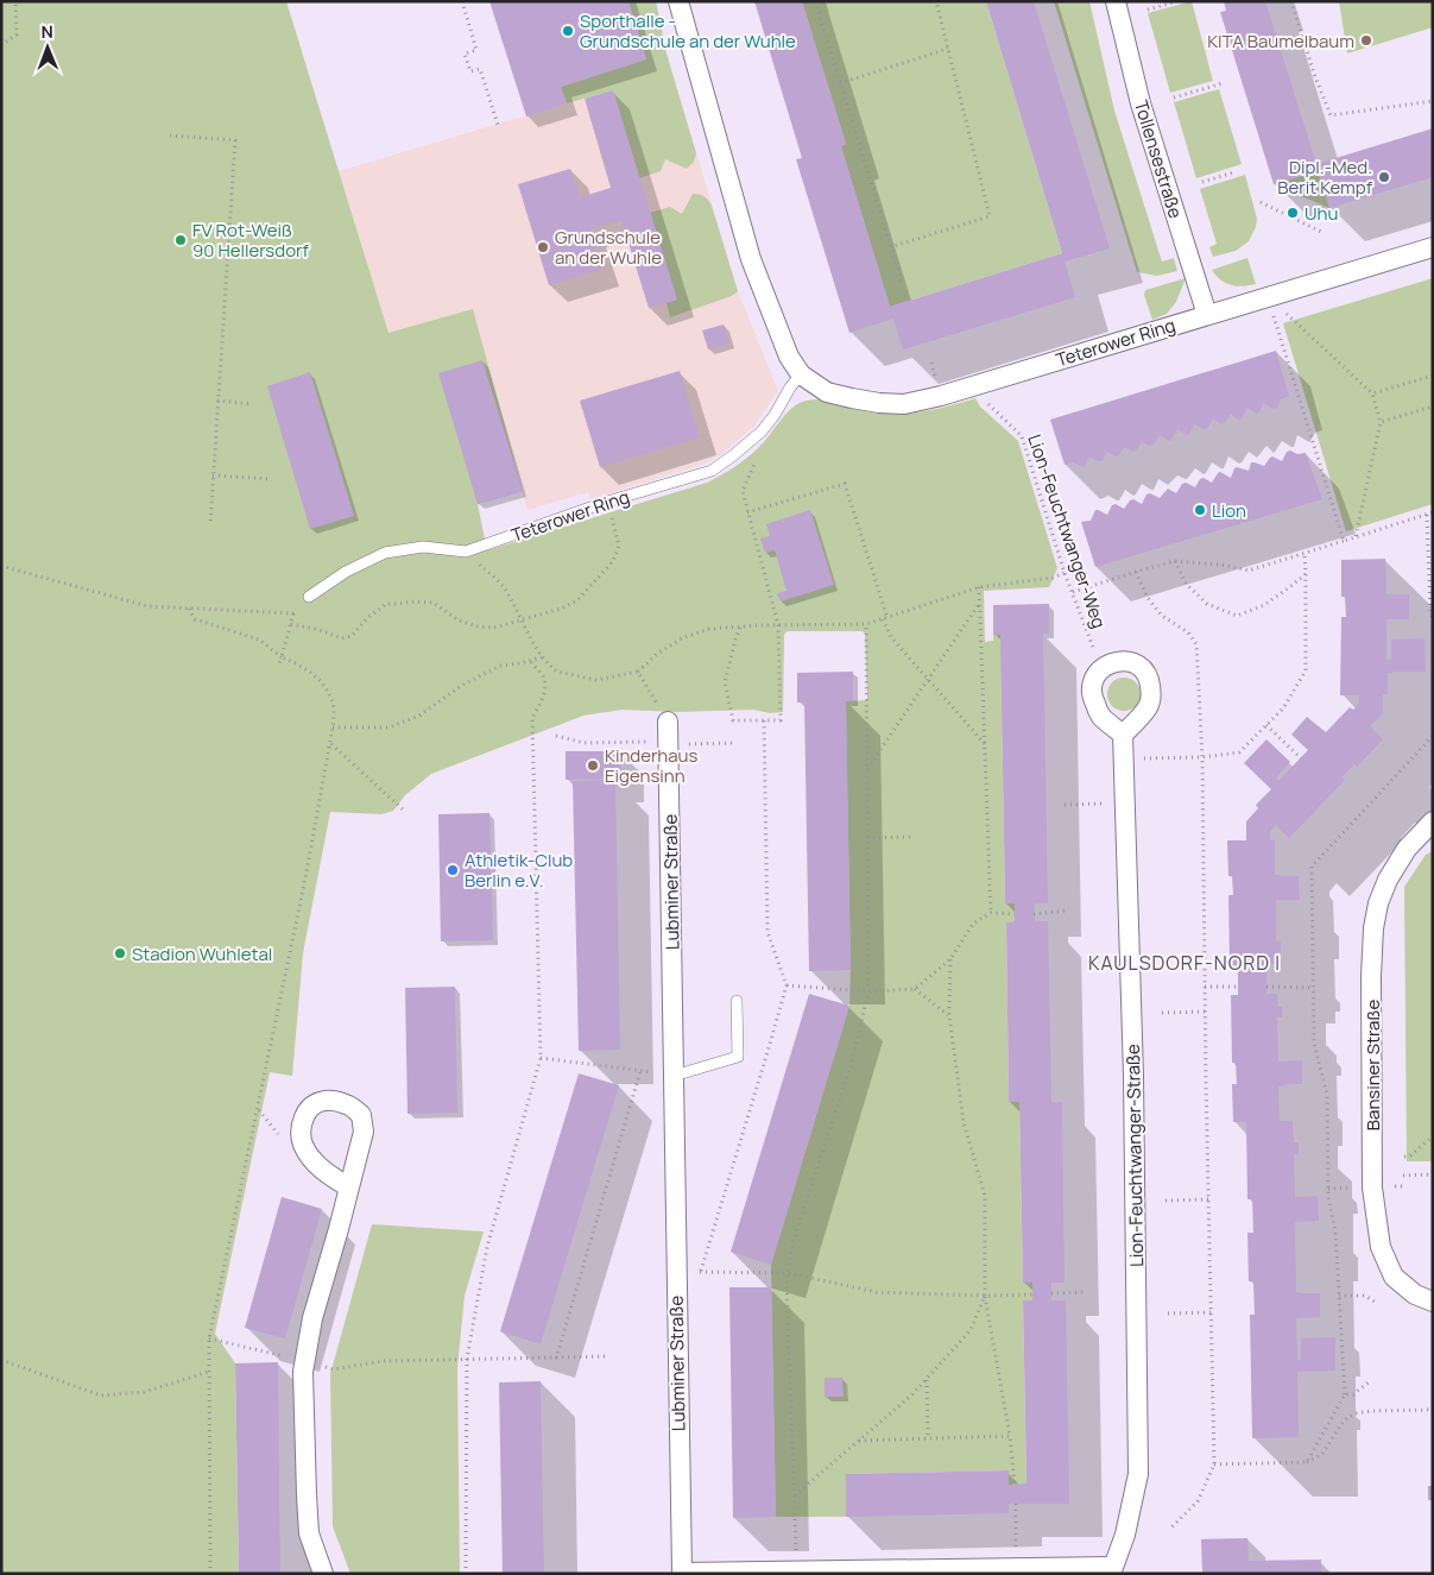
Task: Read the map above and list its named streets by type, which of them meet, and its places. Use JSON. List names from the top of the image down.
{
  "streets": {
    "street": [
      "Tollensestraße",
      "Teterower Ring",
      "Lubminer Straße",
      "Bansiner Straße",
      "Lion-Feuchtwanger-Straße"
    ],
    "path": ["Lion-Feuchtwanger-Weg"]
  },
  "crossings": [
    ["Tollensestraße", "Teterower Ring"],
    ["Teterower Ring", "Lion-Feuchtwanger-Weg"],
    ["Lion-Feuchtwanger-Weg", "Lion-Feuchtwanger-Straße"],
    ["Lubminer Straße", "Lion-Feuchtwanger-Straße"]
  ],
  "districts": ["KAULSDORF-NORD I"],
  "places": [
    "Sporthalle - Grundschule an der Wuhle",
    "KITA Baumelbaum",
    "Dipl.-Med. Berit Kempf",
    "Uhu",
    "FV Rot-Weiß 90 Hellersdorf",
    "Grundschule an der Wuhle",
    "Lion",
    "Kinderhaus Eigensinn",
    "Athletik-Club Berlin e.V.",
    "Stadion Wuhletal"
  ],
  "north": "top"
}
